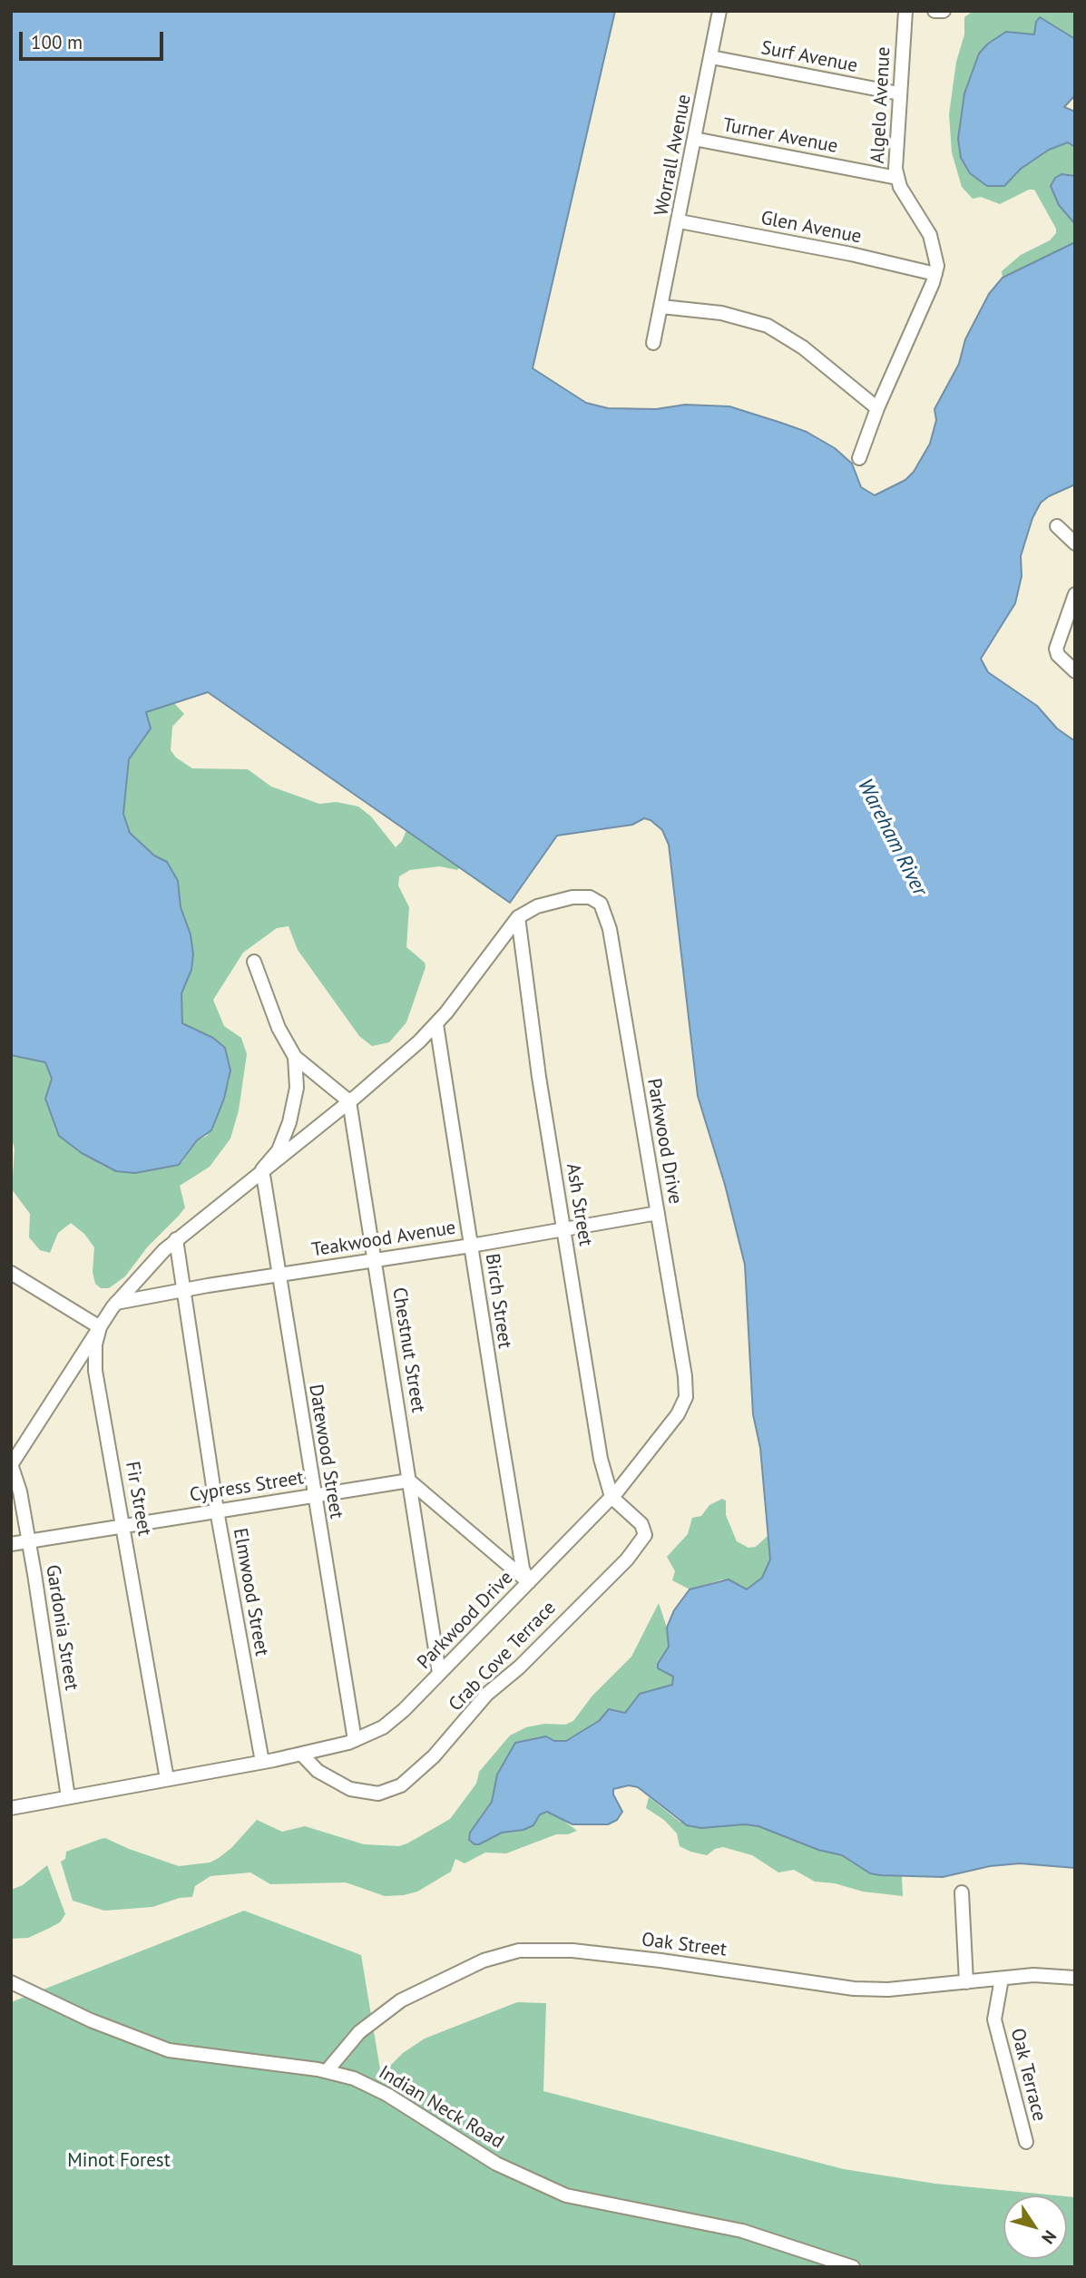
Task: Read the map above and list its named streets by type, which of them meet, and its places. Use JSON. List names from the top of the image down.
{
  "streets": {
    "street": [
      "Surf Avenue",
      "Algelo Avenue",
      "Turner Avenue",
      "Worrall Avenue",
      "Glen Avenue",
      "Parkwood Drive",
      "Ash Street",
      "Teakwood Avenue",
      "Birch Street",
      "Chestnut Street",
      "Datewood Street",
      "Cypress Street",
      "Fir Street",
      "Elmwood Street",
      "Gardonia Street",
      "Crab Cove Terrace",
      "Oak Street",
      "Oak Terrace",
      "Indian Neck Road"
    ]
  },
  "crossings": [
    ["Surf Avenue", "Algelo Avenue"],
    ["Surf Avenue", "Worrall Avenue"],
    ["Algelo Avenue", "Turner Avenue"],
    ["Algelo Avenue", "Glen Avenue"],
    ["Turner Avenue", "Worrall Avenue"],
    ["Worrall Avenue", "Glen Avenue"],
    ["Parkwood Drive", "Ash Street"],
    ["Parkwood Drive", "Teakwood Avenue"],
    ["Parkwood Drive", "Birch Street"],
    ["Parkwood Drive", "Chestnut Street"],
    ["Parkwood Drive", "Datewood Street"],
    ["Parkwood Drive", "Fir Street"],
    ["Parkwood Drive", "Elmwood Street"],
    ["Parkwood Drive", "Gardonia Street"],
    ["Parkwood Drive", "Crab Cove Terrace"],
    ["Ash Street", "Teakwood Avenue"],
    ["Ash Street", "Crab Cove Terrace"],
    ["Teakwood Avenue", "Birch Street"],
    ["Teakwood Avenue", "Chestnut Street"],
    ["Teakwood Avenue", "Datewood Street"],
    ["Teakwood Avenue", "Elmwood Street"],
    ["Chestnut Street", "Cypress Street"],
    ["Datewood Street", "Cypress Street"],
    ["Cypress Street", "Fir Street"],
    ["Cypress Street", "Elmwood Street"],
    ["Cypress Street", "Gardonia Street"],
    ["Oak Street", "Oak Terrace"],
    ["Oak Street", "Indian Neck Road"]
  ],
  "water": ["Wareham River"],
  "parks": ["Minot Forest"],
  "scale_bar": "100 m",
  "north": "bottom right"
}
